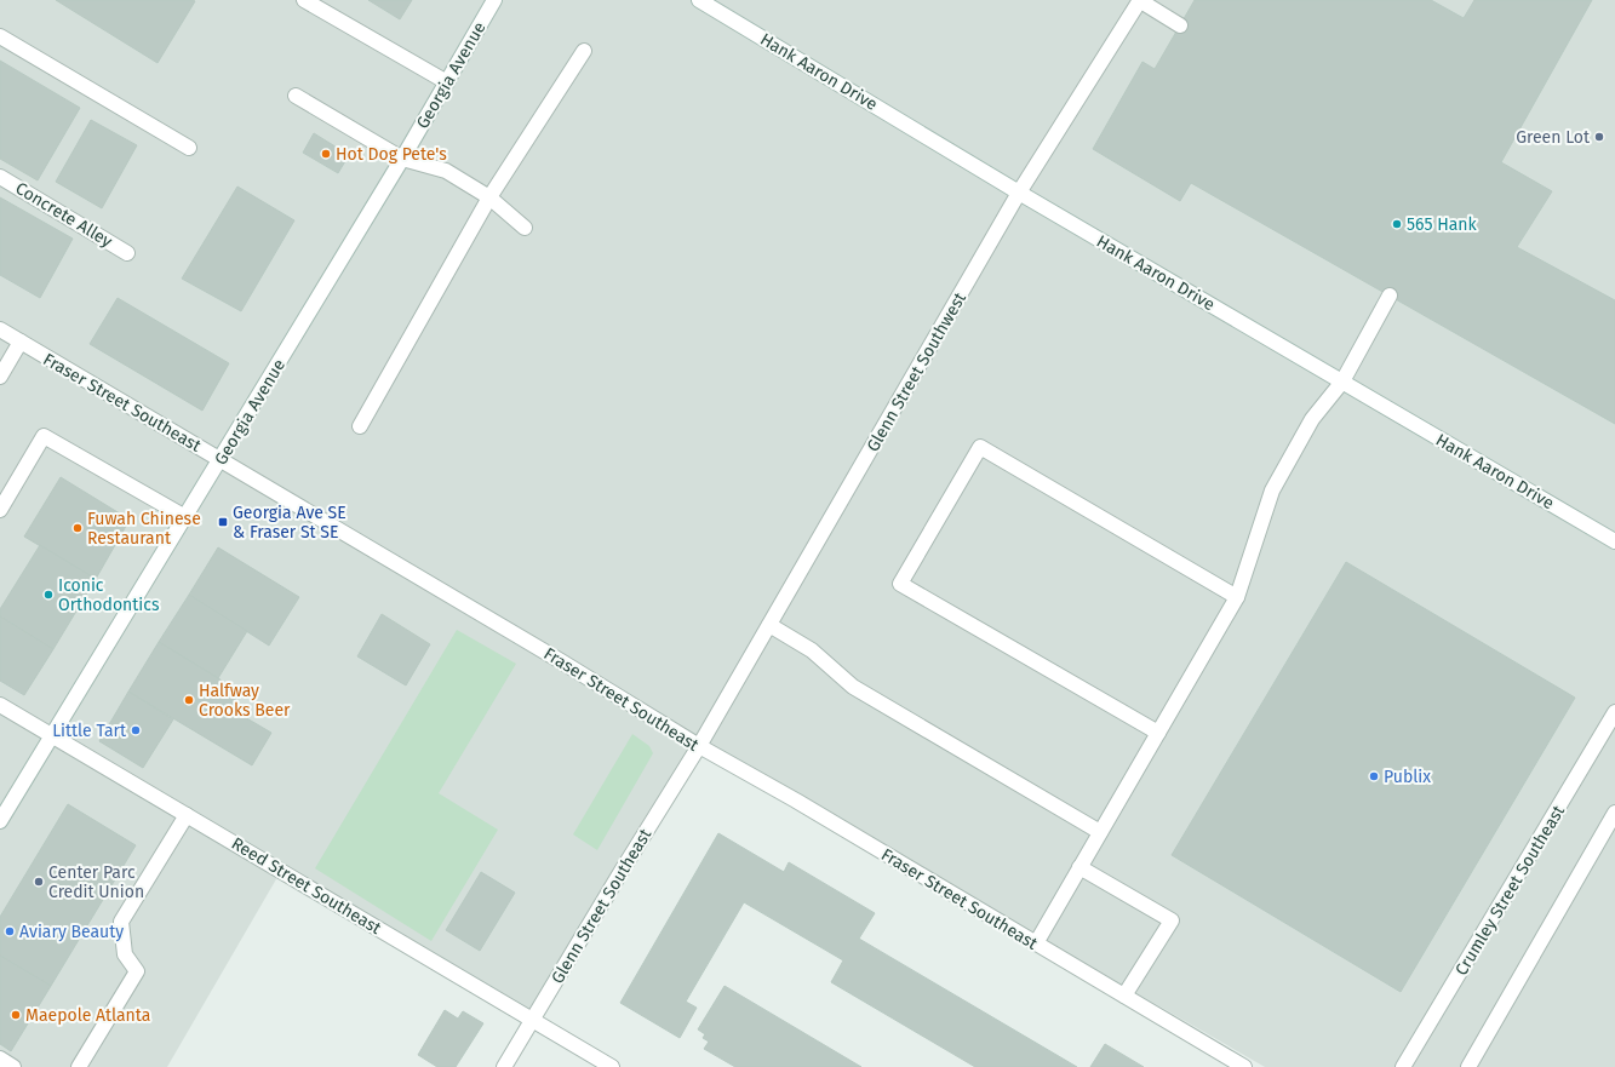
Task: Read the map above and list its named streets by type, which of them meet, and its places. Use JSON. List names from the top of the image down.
{
  "streets": {
    "street": [
      "Hank Aaron Drive",
      "Georgia Avenue",
      "Concrete Alley",
      "Glenn Street Southwest",
      "Fraser Street Southeast",
      "Reed Street Southeast",
      "Crumley Street Southeast",
      "Glenn Street Southeast"
    ]
  },
  "crossings": [
    ["Hank Aaron Drive", "Glenn Street Southwest"],
    ["Georgia Avenue", "Fraser Street Southeast"],
    ["Georgia Avenue", "Reed Street Southeast"],
    ["Glenn Street Southwest", "Fraser Street Southeast"],
    ["Glenn Street Southwest", "Glenn Street Southeast"],
    ["Fraser Street Southeast", "Glenn Street Southeast"],
    ["Reed Street Southeast", "Glenn Street Southeast"]
  ],
  "places": {
    "other": [
      "Green Lot",
      "Hot Dog Pete's",
      "565 Hank",
      "Fuwah Chinese Restaurant",
      "Iconic Orthodontics",
      "Halfway Crooks Beer",
      "Little Tart",
      "Publix",
      "Center Parc Credit Union",
      "Aviary Beauty",
      "Maepole Atlanta"
    ],
    "transit": ["Georgia Ave SE & Fraser St SE"]
  }
}
